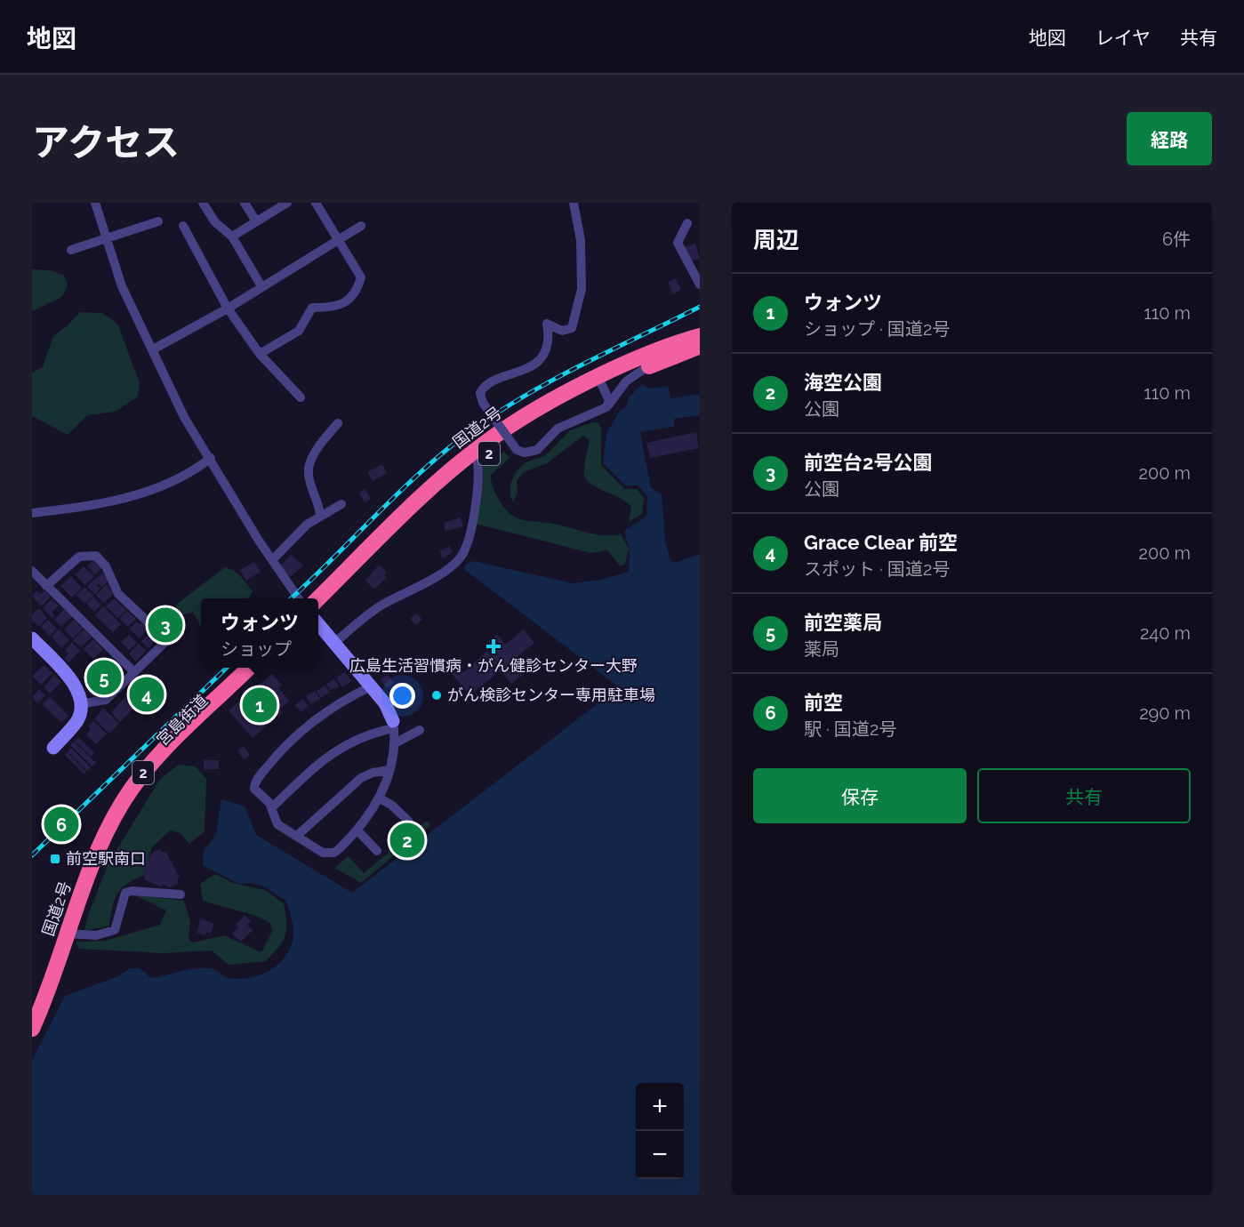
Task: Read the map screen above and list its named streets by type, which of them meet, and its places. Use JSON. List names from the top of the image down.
{
  "streets": {
    "highway": ["国道2号", "2", "宮島街道"]
  },
  "crossings": [
    ["国道2号", "宮島街道"]
  ],
  "places": {
    "health": ["広島生活習慣病・がん健診センター大野"],
    "other": ["がん検診センター専用駐車場"],
    "transit": ["前空駅南口"]
  },
  "page": {
    "header": "地図",
    "nav": ["地図", "レイヤ", "共有"],
    "title": "アクセス",
    "buttons": [
      "経路",
      ["保存", "共有"]
    ],
    "heading": ["周辺", "6件"],
    "list": [
      {
        "mark": "1",
        "name": "ウォンツ",
        "note": "ショップ · 国道2号",
        "value": "110 m"
      },
      {
        "mark": "2",
        "name": "海空公園",
        "note": "公園",
        "value": "110 m"
      },
      {
        "mark": "3",
        "name": "前空台2号公園",
        "note": "公園",
        "value": "200 m"
      },
      {
        "mark": "4",
        "name": "Grace Clear 前空",
        "note": "スポット · 国道2号",
        "value": "200 m"
      },
      {
        "mark": "5",
        "name": "前空薬局",
        "note": "薬局",
        "value": "240 m"
      },
      {
        "mark": "6",
        "name": "前空",
        "note": "駅 · 国道2号",
        "value": "290 m"
      }
    ],
    "popup": ["ウォンツ", "ショップ"],
    "pins": [
      "3",
      "5",
      "4",
      "1",
      "6",
      "2"
    ],
    "map_buttons": ["+", "−"]
  }
}
